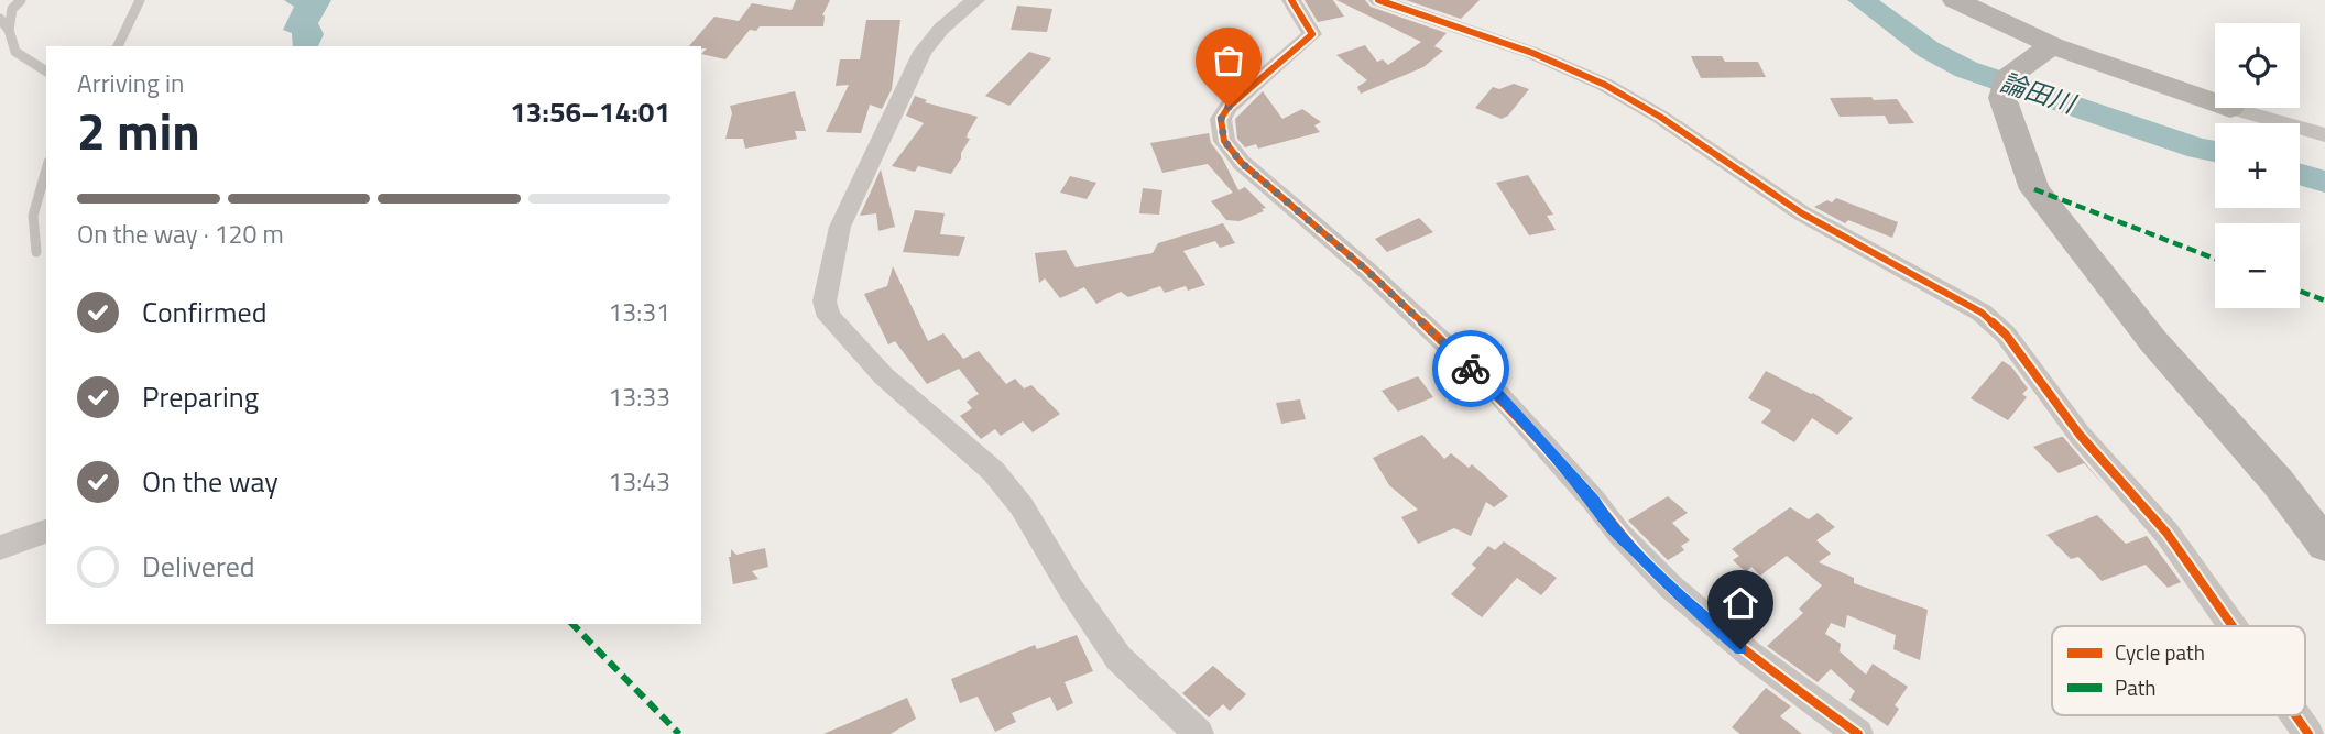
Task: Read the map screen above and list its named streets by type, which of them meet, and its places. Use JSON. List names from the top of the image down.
{
  "water": ["論田川"],
  "legend": ["Cycle path", "Path"],
  "page": {
    "map_buttons": ["+", "−"],
    "heading": ["2 min", "Arriving in", "13:56–14:01"],
    "bar": "On the way · 120 m",
    "list": [
      ["Confirmed", "13:31"],
      ["Preparing", "13:33"],
      ["On the way", "13:43"],
      "Delivered"
    ]
  }
}
